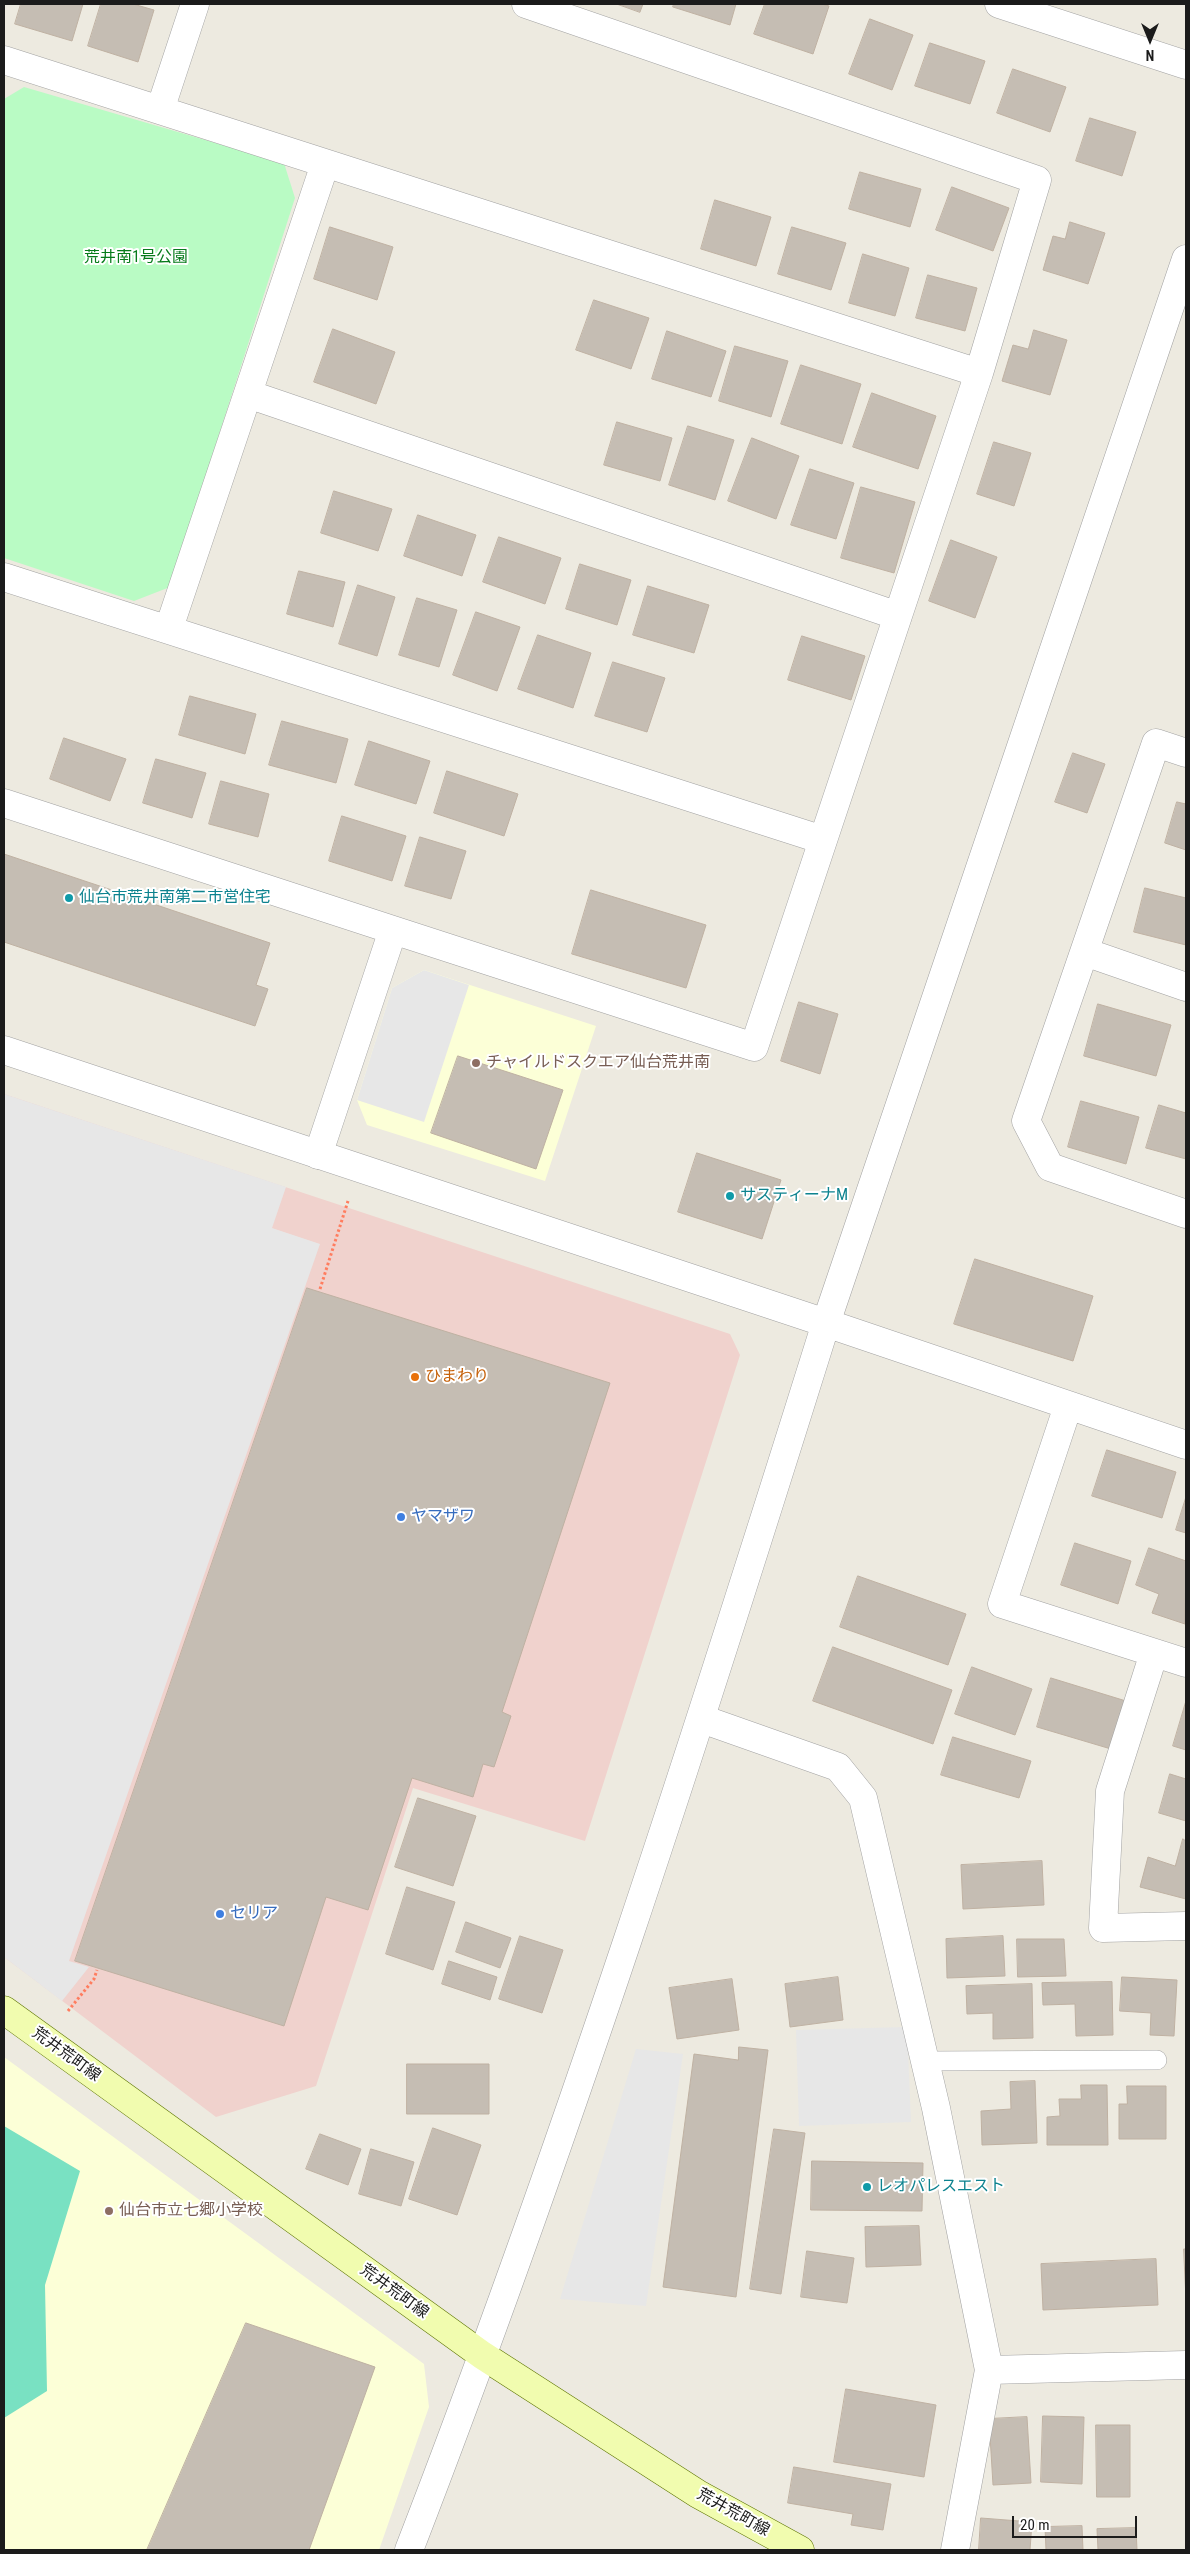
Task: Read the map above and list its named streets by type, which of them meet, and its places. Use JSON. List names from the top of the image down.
{
  "streets": {
    "main road": ["荒井荒町線"]
  },
  "parks": ["荒井南1号公園"],
  "places": [
    "仙台市荒井南第二市営住宅",
    "チャイルドスクエア仙台荒井南",
    "サスティーナM",
    "ひまわり",
    "ヤマザワ",
    "セリア",
    "レオパレスエスト",
    "仙台市立七郷小学校"
  ],
  "scale_bar": "20 m",
  "north": "bottom"
}
